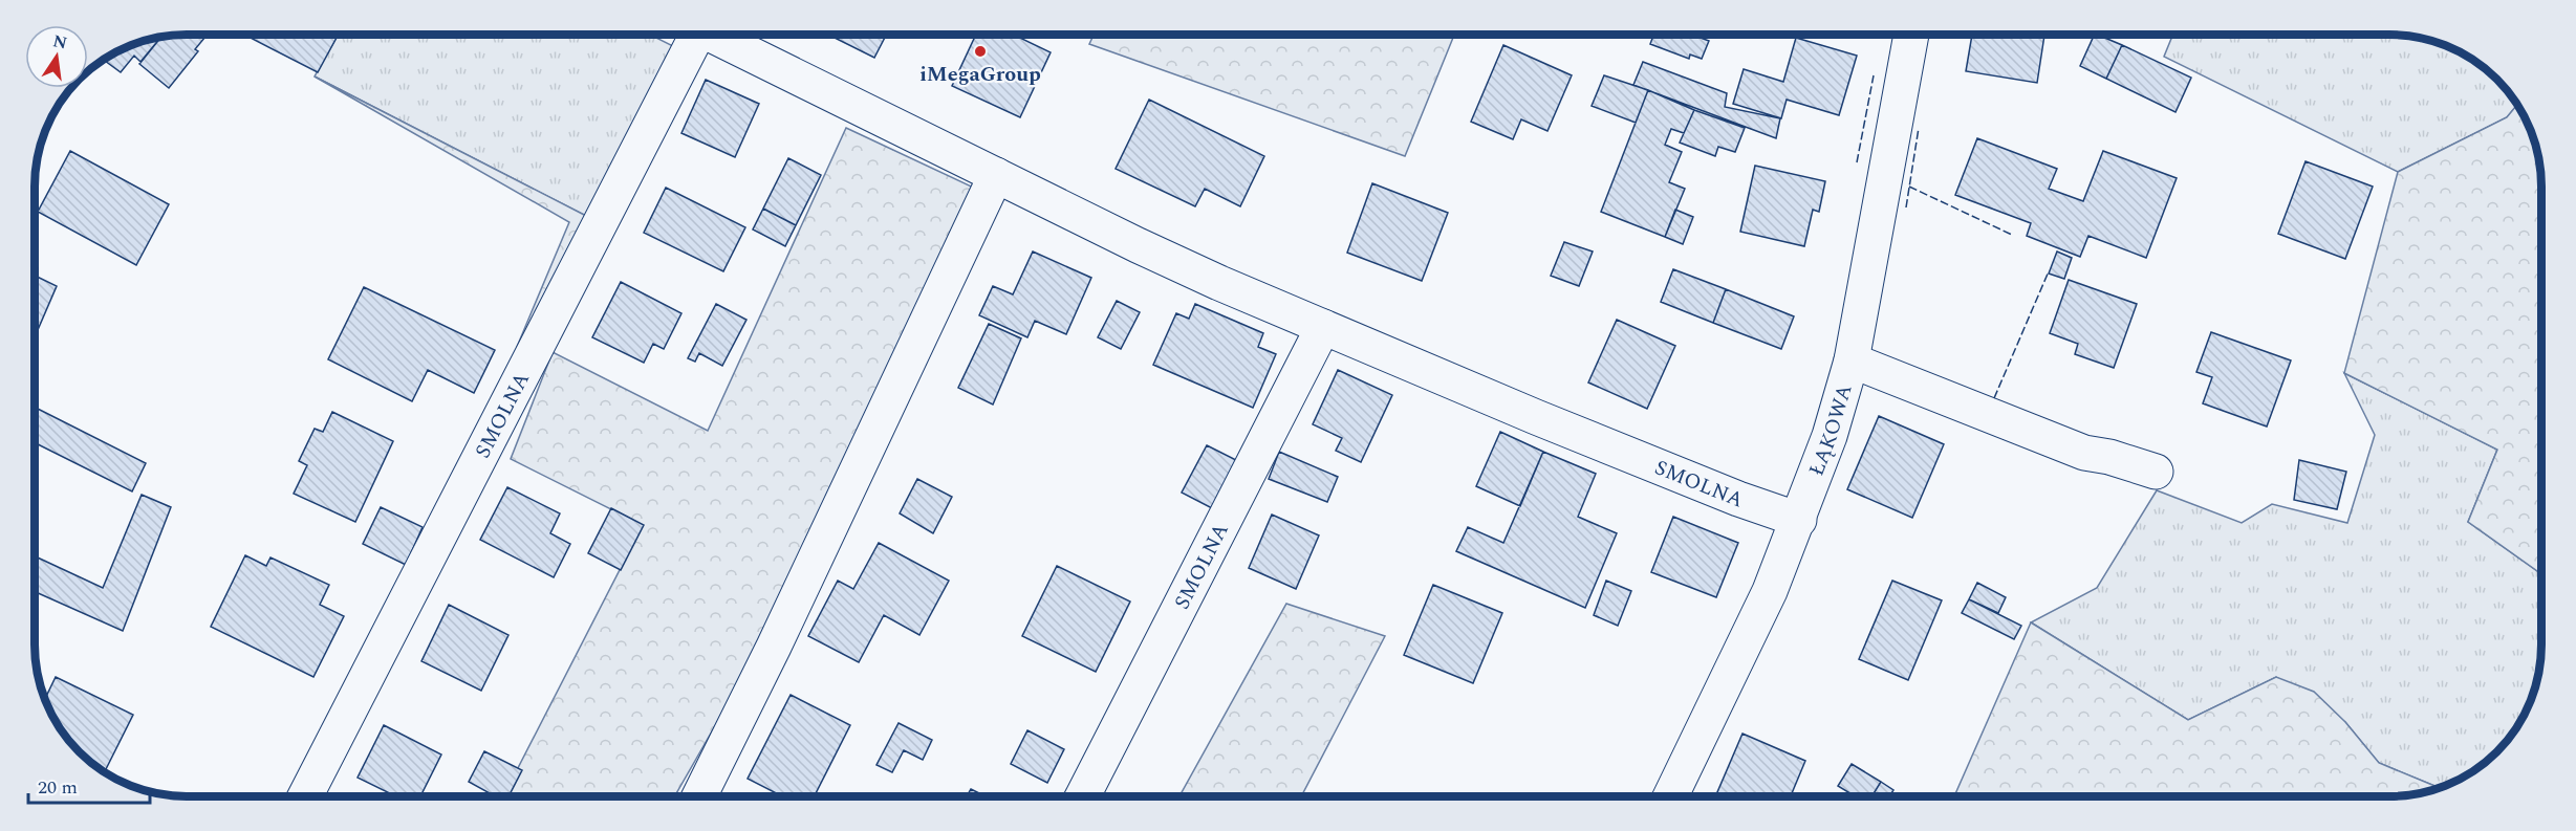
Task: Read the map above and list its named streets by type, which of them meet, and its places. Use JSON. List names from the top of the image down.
{
  "streets": {
    "street": ["SMOLNA", "ŁĄKOWA"]
  },
  "crossings": [
    ["SMOLNA", "ŁĄKOWA"]
  ],
  "places": ["iMegaGroup"],
  "scale_bar": "20 m",
  "north": "top"
}
